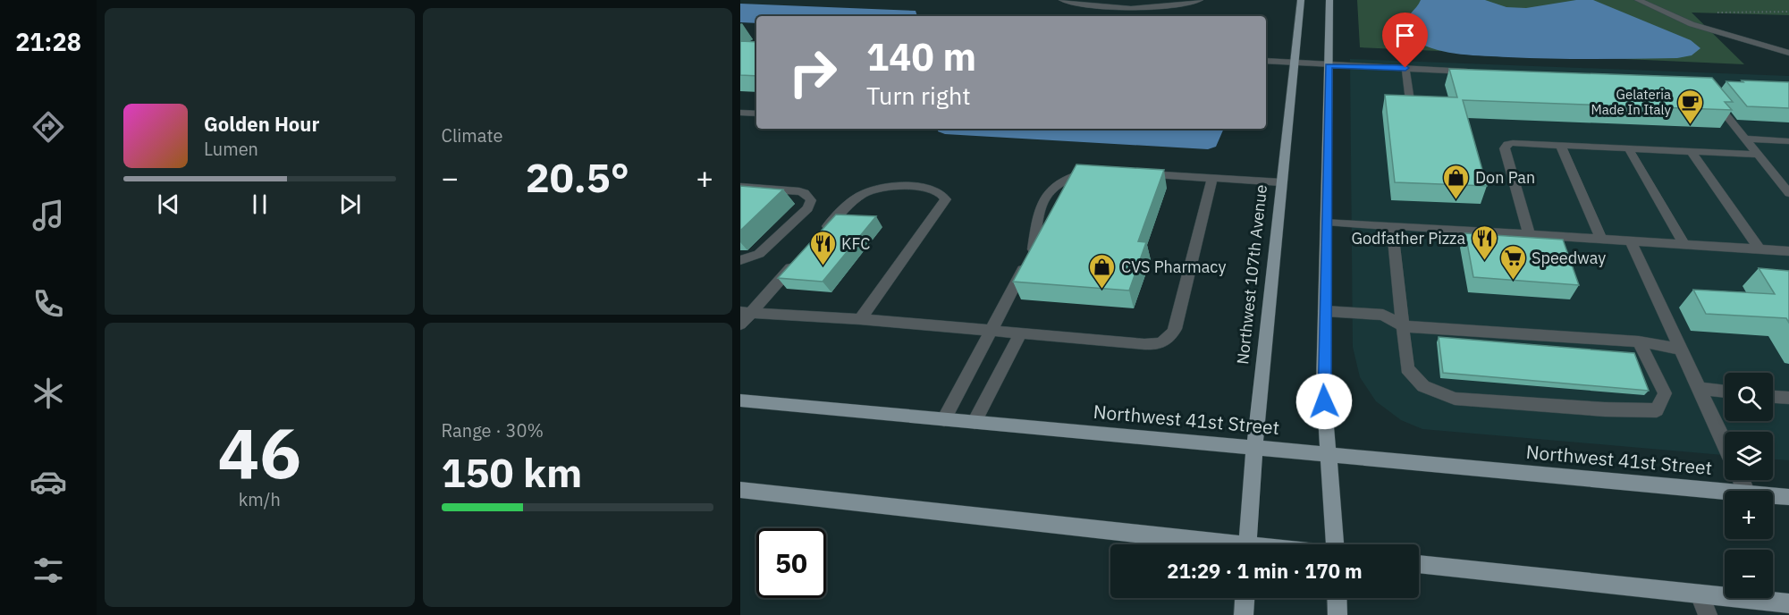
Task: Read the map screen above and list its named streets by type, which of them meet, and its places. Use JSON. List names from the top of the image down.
{
  "streets": {
    "main road": ["Northwest 107th Avenue", "Northwest 41st Street"]
  },
  "crossings": [
    ["Northwest 107th Avenue", "Northwest 41st Street"]
  ],
  "places": {
    "cafe": ["Gelateria Made In Italy"],
    "shop": ["Don Pan", "CVS Pharmacy"],
    "restaurant": ["Godfather Pizza", "KFC"],
    "supermarket": ["Speedway"]
  },
  "page": {
    "tabs": "21:28",
    "tile": [
      "Climate",
      ["46", "km/h"],
      ["Range · 30%", "150 km"]
    ],
    "turn": ["140 m", "Turn right"],
    "song": ["Golden Hour", "Lumen"],
    "heat": ["−", "20.5°", "+"],
    "map_buttons": ["+", "−"],
    "limit": "50",
    "trip": "21:29 · 1 min · 170 m"
  }
}
